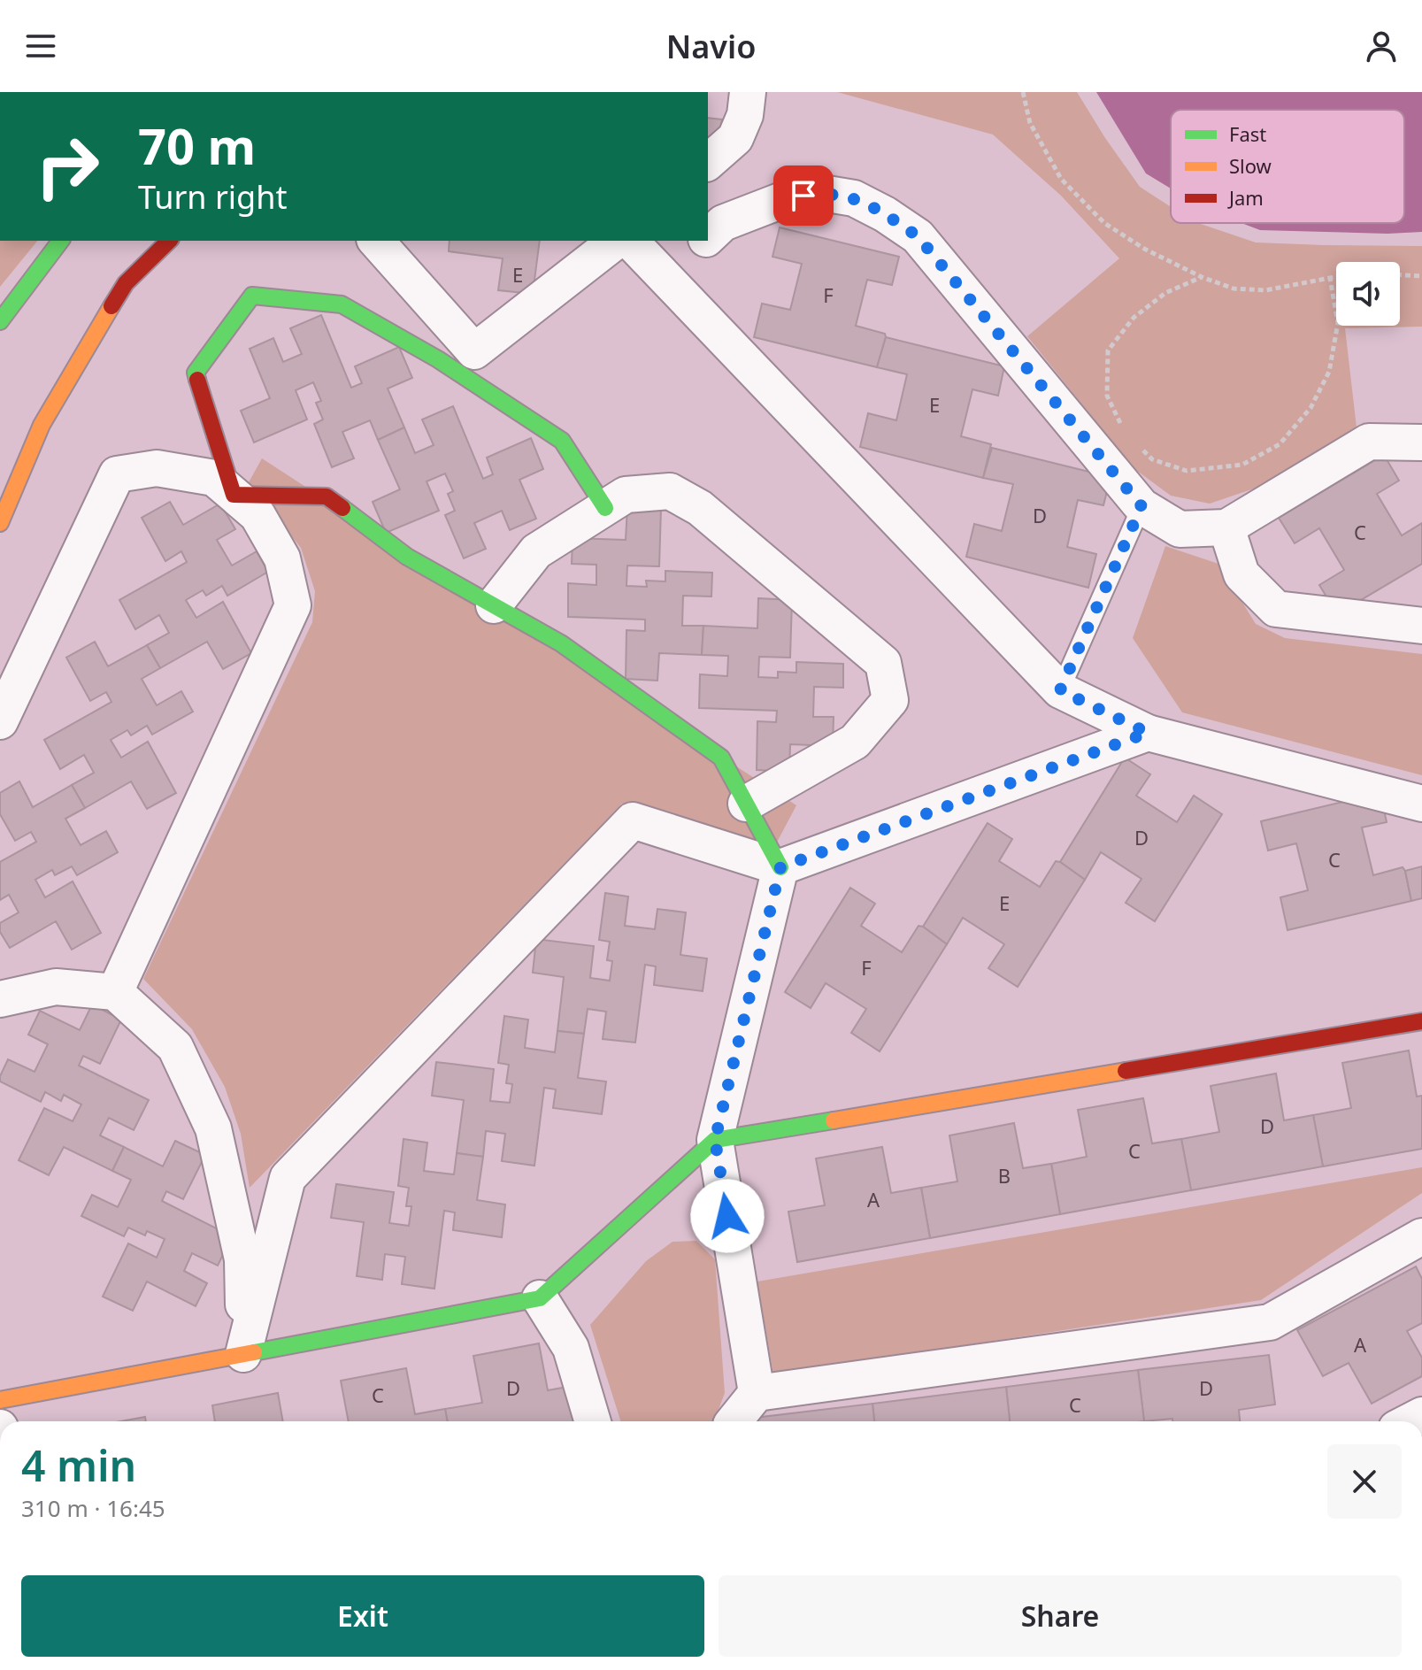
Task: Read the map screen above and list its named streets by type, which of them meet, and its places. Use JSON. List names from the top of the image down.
{
  "house_numbers": [
    "E",
    "F",
    "E",
    "D",
    "C",
    "D",
    "C",
    "E",
    "F",
    "D",
    "C",
    "B",
    "A",
    "A",
    "D",
    "D",
    "C",
    "C"
  ],
  "legend": ["Fast", "Slow", "Jam"],
  "page": {
    "header": "Navio",
    "turn": ["70 m", "Turn right"],
    "heading": ["4 min", "310 m · 16:45"],
    "buttons": ["Exit", "Share"]
  }
}
